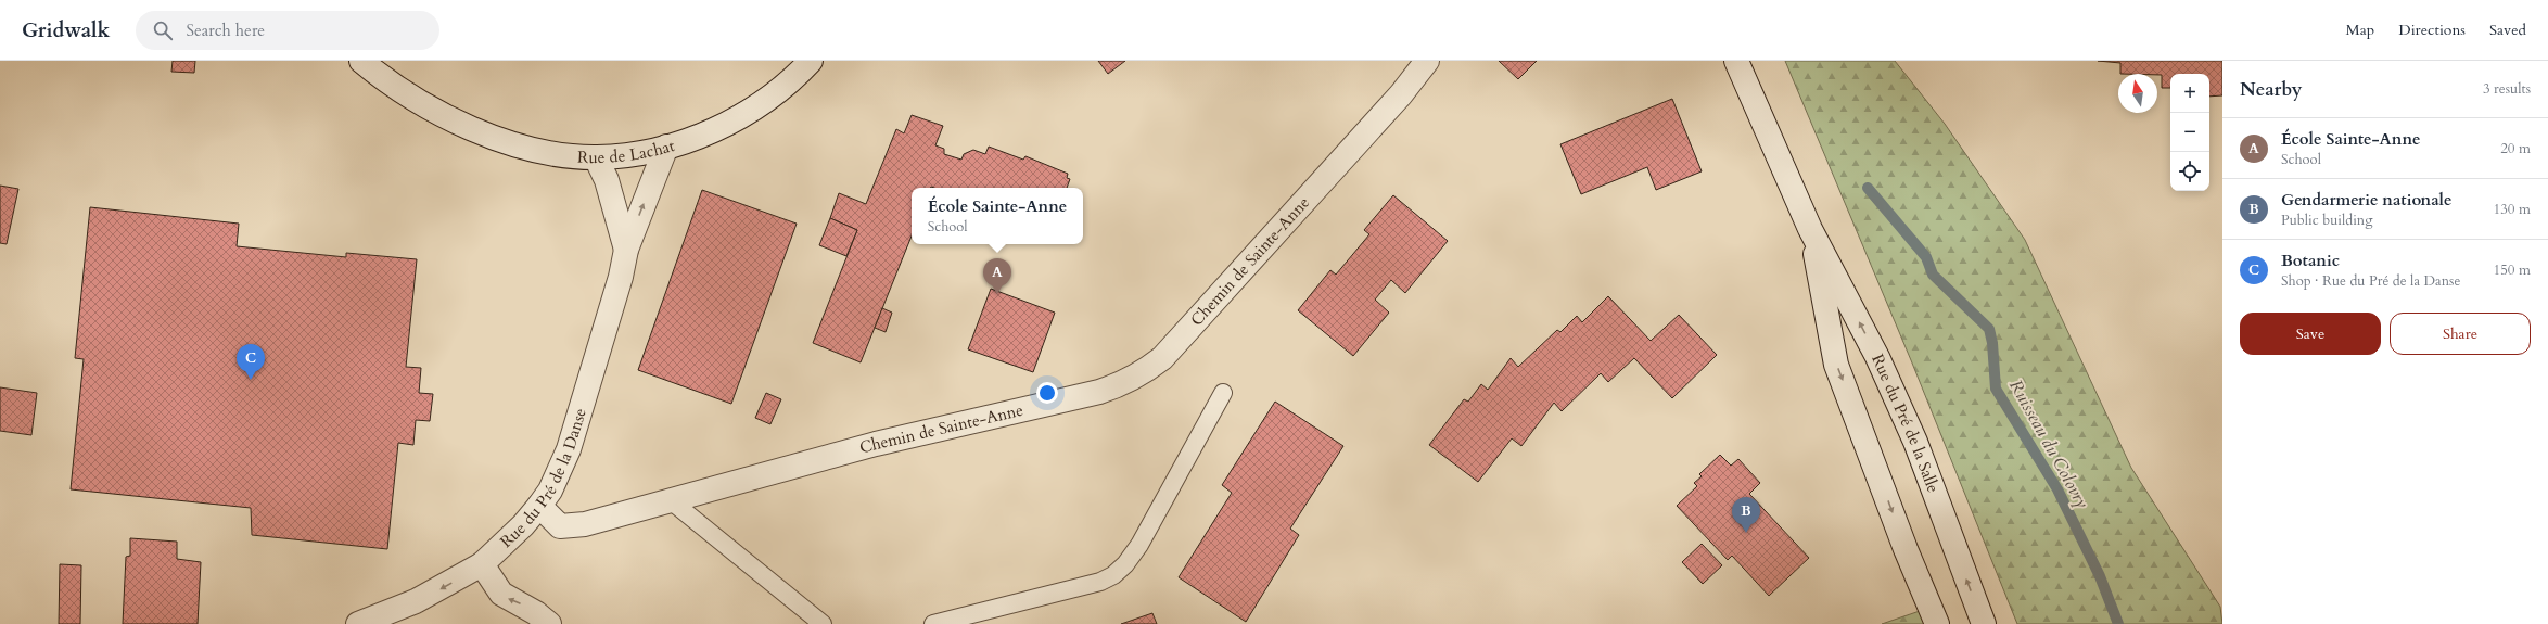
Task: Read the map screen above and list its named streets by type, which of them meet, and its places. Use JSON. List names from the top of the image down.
{
  "streets": {
    "street": [
      "Rue de Lachat",
      "Chemin de Sainte-Anne",
      "Rue du Pré de la Salle",
      "Rue du Pré de la Danse"
    ]
  },
  "crossings": [
    ["Rue de Lachat", "Rue du Pré de la Danse"],
    ["Chemin de Sainte-Anne", "Rue du Pré de la Danse"]
  ],
  "water": ["Ruisseau du Colovry"],
  "north": "top",
  "page": {
    "header": "Gridwalk",
    "search": "Search here",
    "nav": ["Map", "Directions", "Saved"],
    "heading": ["Nearby", "3 results"],
    "map_buttons": ["+", "−"],
    "list": [
      {
        "mark": "A",
        "name": "École Sainte-Anne",
        "note": "School",
        "value": "20 m"
      },
      {
        "mark": "B",
        "name": "Gendarmerie nationale",
        "note": "Public building",
        "value": "130 m"
      },
      {
        "mark": "C",
        "name": "Botanic",
        "note": "Shop · Rue du Pré de la Danse",
        "value": "150 m"
      }
    ],
    "popup": ["École Sainte-Anne", "School"],
    "pins": ["A", "C", "B"],
    "buttons": ["Save", "Share"]
  }
}
